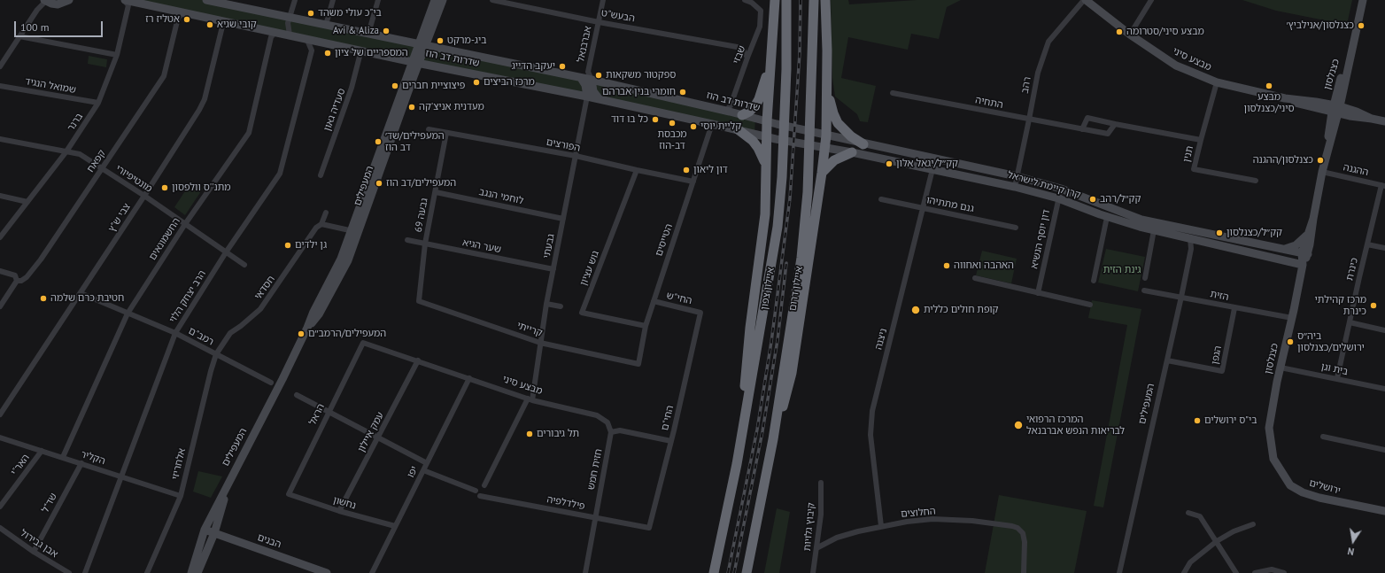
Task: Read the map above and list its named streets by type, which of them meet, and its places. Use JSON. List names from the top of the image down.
{
  "streets": {
    "highway": ["איילון צפון", "איילון דרום"],
    "street": [
      "הבעש\"ט",
      "אברבנאל",
      "שבזי",
      "שדרות דב הוז",
      "מבצע סיני",
      "כצנלסון",
      "רהב",
      "שמואל הנגיד",
      "התחיה",
      "סעדיה גאון",
      "ברנר",
      "הפורצים",
      "תנין",
      "קפאח",
      "ההגנה",
      "מונטיפיורי",
      "קרן קיימת לישראל",
      "המעפילים",
      "לוחמי הנגב",
      "גנם מתתיהו",
      "גבעה 69",
      "צבי ש\"ץ",
      "החשמונאים",
      "דון יוסף הנשיא",
      "הטייסים",
      "שער הגיא",
      "גבעתי",
      "גוש עציון",
      "כינרת",
      "חסדאי",
      "הזית",
      "הרב יצחק הלוי",
      "החי\"ש",
      "קרייתי",
      "רמב\"ם",
      "ניצנה",
      "הגפן",
      "בית וגן",
      "הראל",
      "החי\"ם",
      "עמק איילון",
      "הקליר",
      "אלחריזי",
      "האר\"י",
      "חזית חמש",
      "יפו",
      "ירושלים",
      "שד\"ל",
      "נחשון",
      "פילדלפיה",
      "החלוצים",
      "קיבוץ גלויות",
      "הבנים",
      "אבן גבירול"
    ]
  },
  "crossings": [
    ["הבעש\"ט", "אברבנאל"],
    ["הבעש\"ט", "שבזי"],
    ["אברבנאל", "שדרות דב הוז"],
    ["שבזי", "שדרות דב הוז"],
    ["שדרות דב הוז", "סעדיה גאון"],
    ["שדרות דב הוז", "ברנר"],
    ["שדרות דב הוז", "קפאח"],
    ["שדרות דב הוז", "קרן קיימת לישראל"],
    ["שדרות דב הוז", "המעפילים"],
    ["שדרות דב הוז", "צבי ש\"ץ"],
    ["שדרות דב הוז", "החשמונאים"],
    ["שדרות דב הוז", "הטייסים"],
    ["שדרות דב הוז", "גבעתי"],
    ["שדרות דב הוז", "הרב יצחק הלוי"],
    ["מבצע סיני", "כצנלסון"],
    ["מבצע סיני", "רהב"],
    ["מבצע סיני", "תנין"],
    ["מבצע סיני", "גבעתי"],
    ["מבצע סיני", "הראל"],
    ["מבצע סיני", "עמק איילון"],
    ["מבצע סיני", "חזית חמש"],
    ["מבצע סיני", "יפו"],
    ["כצנלסון", "ההגנה"],
    ["כצנלסון", "קרן קיימת לישראל"],
    ["כצנלסון", "הזית"],
    ["כצנלסון", "בית וגן"],
    ["כצנלסון", "ירושלים"],
    ["רהב", "התחיה"],
    ["רהב", "קרן קיימת לישראל"],
    ["שמואל הנגיד", "ברנר"],
    ["ברנר", "מונטיפיורי"],
    ["הפורצים", "גבעה 69"],
    ["הפורצים", "הטייסים"],
    ["הפורצים", "גבעתי"],
    ["הפורצים", "גוש עציון"],
    ["קפאח", "מונטיפיורי"],
    ["ההגנה", "כינרת"],
    ["מונטיפיורי", "צבי ש\"ץ"],
    ["מונטיפיורי", "החשמונאים"],
    ["מונטיפיורי", "הרב יצחק הלוי"],
    ["קרן קיימת לישראל", "המעפילים"],
    ["קרן קיימת לישראל", "דון יוסף הנשיא"],
    ["קרן קיימת לישראל", "ניצנה"],
    ["המעפילים", "הזית"],
    ["המעפילים", "הגפן"],
    ["המעפילים", "הבנים"],
    ["לוחמי הנגב", "גבעה 69"],
    ["לוחמי הנגב", "גבעתי"],
    ["גנם מתתיהו", "ניצנה"],
    ["גבעה 69", "שער הגיא"],
    ["גבעה 69", "קרייתי"],
    ["צבי ש\"ץ", "רמב\"ם"],
    ["החשמונאים", "רמב\"ם"],
    ["החשמונאים", "הקליר"],
    ["הטייסים", "גוש עציון"],
    ["הטייסים", "החי\"ש"],
    ["הטייסים", "קרייתי"],
    ["שער הגיא", "גבעתי"],
    ["גבעתי", "קרייתי"],
    ["כינרת", "בית וגן"],
    ["חסדאי", "רמב\"ם"],
    ["חסדאי", "אלחריזי"],
    ["הזית", "הגפן"],
    ["הרב יצחק הלוי", "רמב\"ם"],
    ["הרב יצחק הלוי", "הקליר"],
    ["החי\"ש", "החי\"ם"],
    ["רמב\"ם", "אלחריזי"],
    ["ניצנה", "החלוצים"],
    ["הראל", "נחשון"],
    ["החי\"ם", "פילדלפיה"],
    ["עמק איילון", "נחשון"],
    ["הקליר", "אלחריזי"],
    ["הקליר", "האר\"י"],
    ["הקליר", "שד\"ל"],
    ["חזית חמש", "פילדלפיה"],
    ["יפו", "נחשון"],
    ["שד\"ל", "אבן גבירול"],
    ["החלוצים", "קיבוץ גלויות"]
  ],
  "parks": ["גינת הזית"],
  "places": [
    "בי\"כ עולי משהד",
    "אטליז רז",
    "קובי שגיא",
    "כצנלסון/אנילביץ׳",
    "Avi & Aliza",
    "מבצע סיני/סטרומה",
    "ביג-מרקט",
    "המספריים של ציון",
    "יעקב הדייג",
    "ספקטור משקאות",
    "מרכז הביצים",
    "פיצוציית חברים",
    "מבצע סיני/כצנלסון",
    "חומרי בנין אברהם",
    "מעדנית אניצ'קה",
    "כל בו דוד",
    "מכבסת דב-הוז",
    "קליית יוסי",
    "המעפילים/שד׳ דב הוז",
    "כצנלסון/ההגנה",
    "קק״ל/יגאל אלון",
    "דון ליאון",
    "המעפילים/דב הוז",
    "מתנ''ס וולפסון",
    "קק״ל/רהב",
    "קק״ל/כצנלסון",
    "גן ילדים",
    "האהבה ואחווה",
    "חטיבת כרם שלמה",
    "מרכז קהילתי כינרת",
    "קופת חולים כללית",
    "המעפילים/הרמב״ם",
    "ביה״ס ירושלים/כצנלסון",
    "בי\"ס ירושלים",
    "המרכז הרפואי לבריאות הנפש אברבנאל",
    "תל גיבורים"
  ],
  "scale_bar": "100 m",
  "north": "bottom"
}
